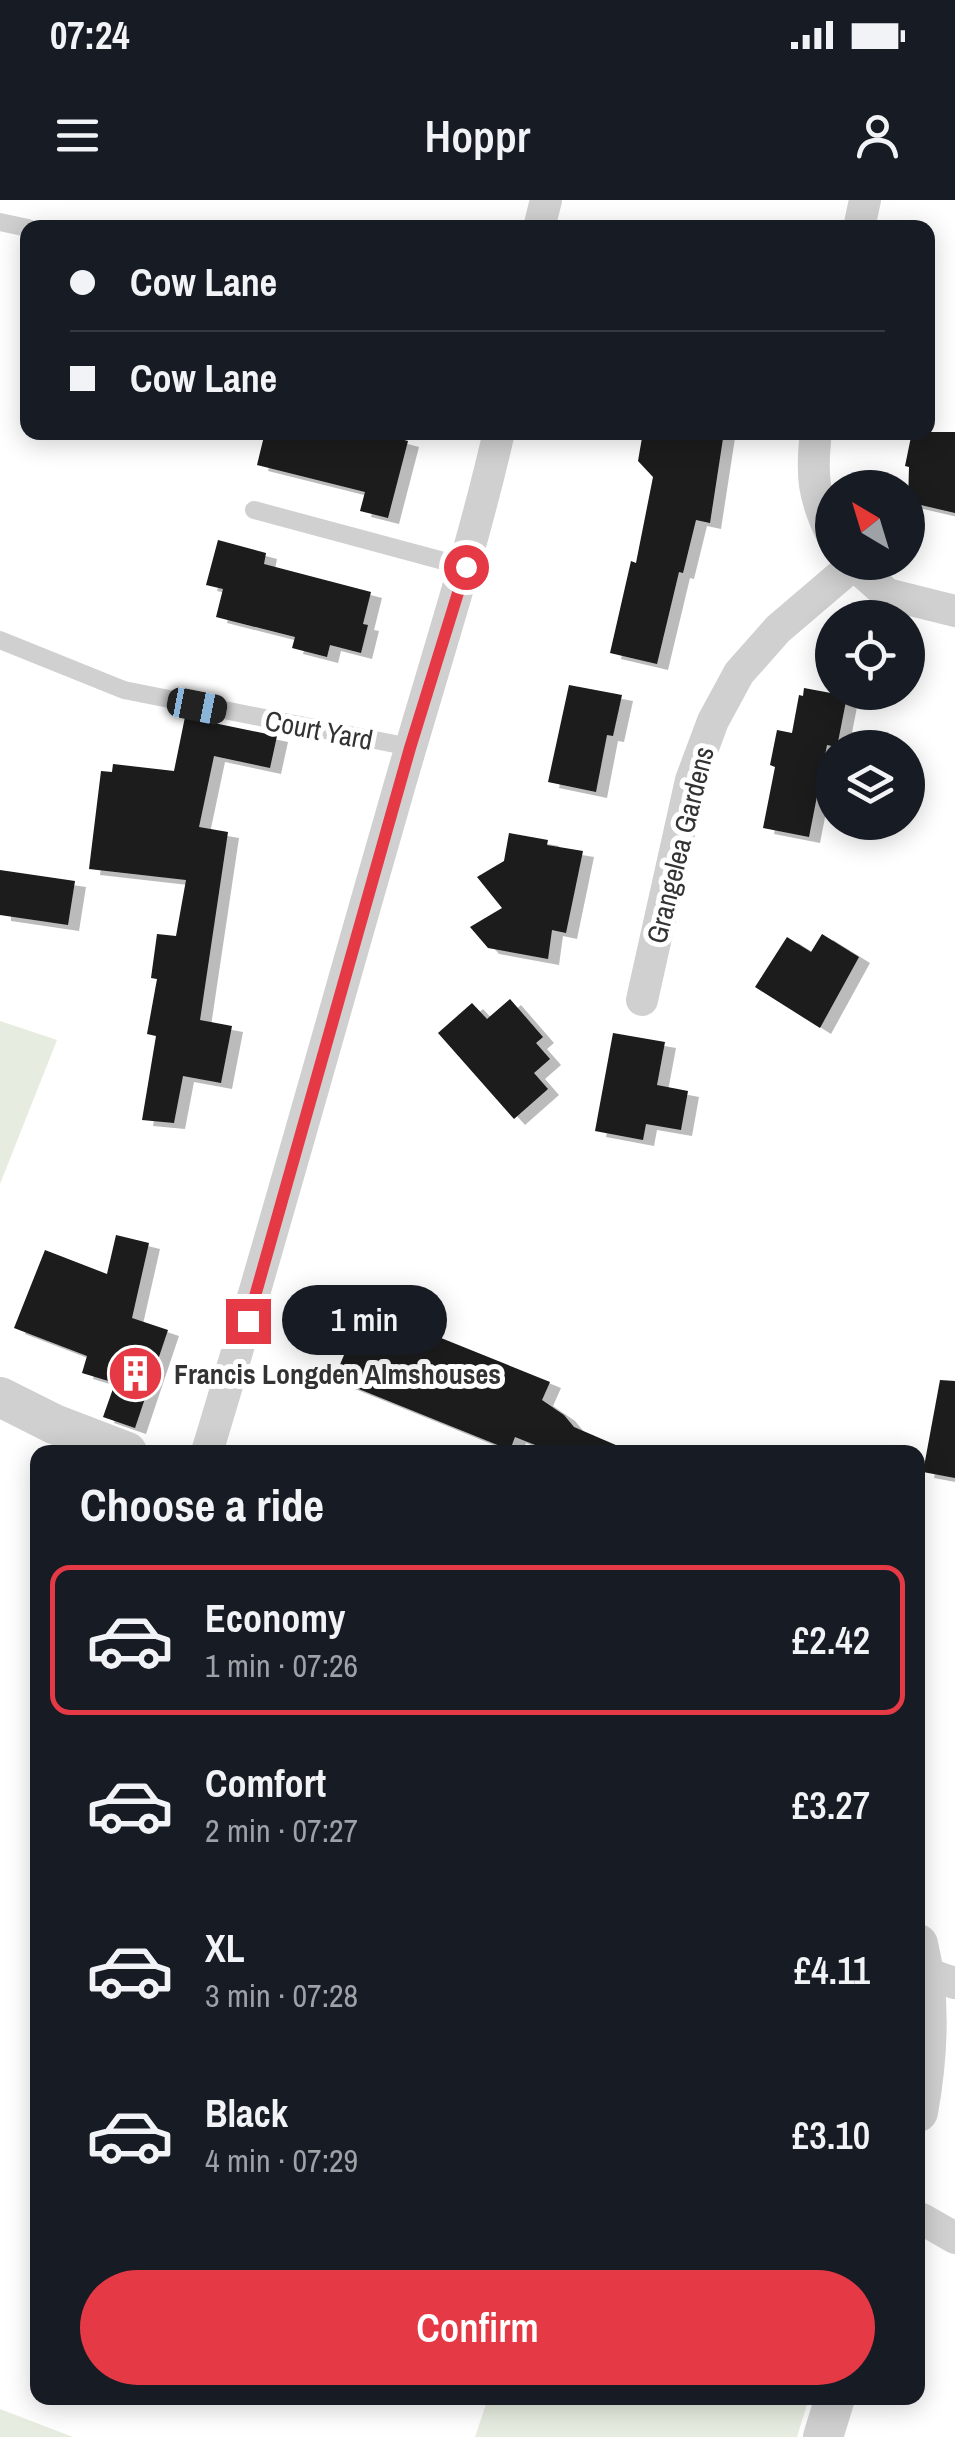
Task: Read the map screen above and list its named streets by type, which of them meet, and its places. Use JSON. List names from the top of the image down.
{
  "streets": {
    "street": ["Grangelea Gardens"],
    "lane": ["Court Yard"]
  },
  "places": {
    "building": ["Francis Longden Almshouses"]
  },
  "north": "top left",
  "page": {
    "status": "07:24",
    "header": "Hoppr",
    "banner": ["Cow Lane", "Cow Lane"],
    "bubble": "1 min",
    "heading": "Choose a ride",
    "list": [
      {
        "name": "Economy",
        "note": "1 min · 07:26",
        "value": "£2.42"
      },
      {
        "name": "Comfort",
        "note": "2 min · 07:27",
        "value": "£3.27"
      },
      {
        "name": "XL",
        "note": "3 min · 07:28",
        "value": "£4.11"
      },
      {
        "name": "Black",
        "note": "4 min · 07:29",
        "value": "£3.10"
      }
    ],
    "buttons": "Confirm"
  }
}
